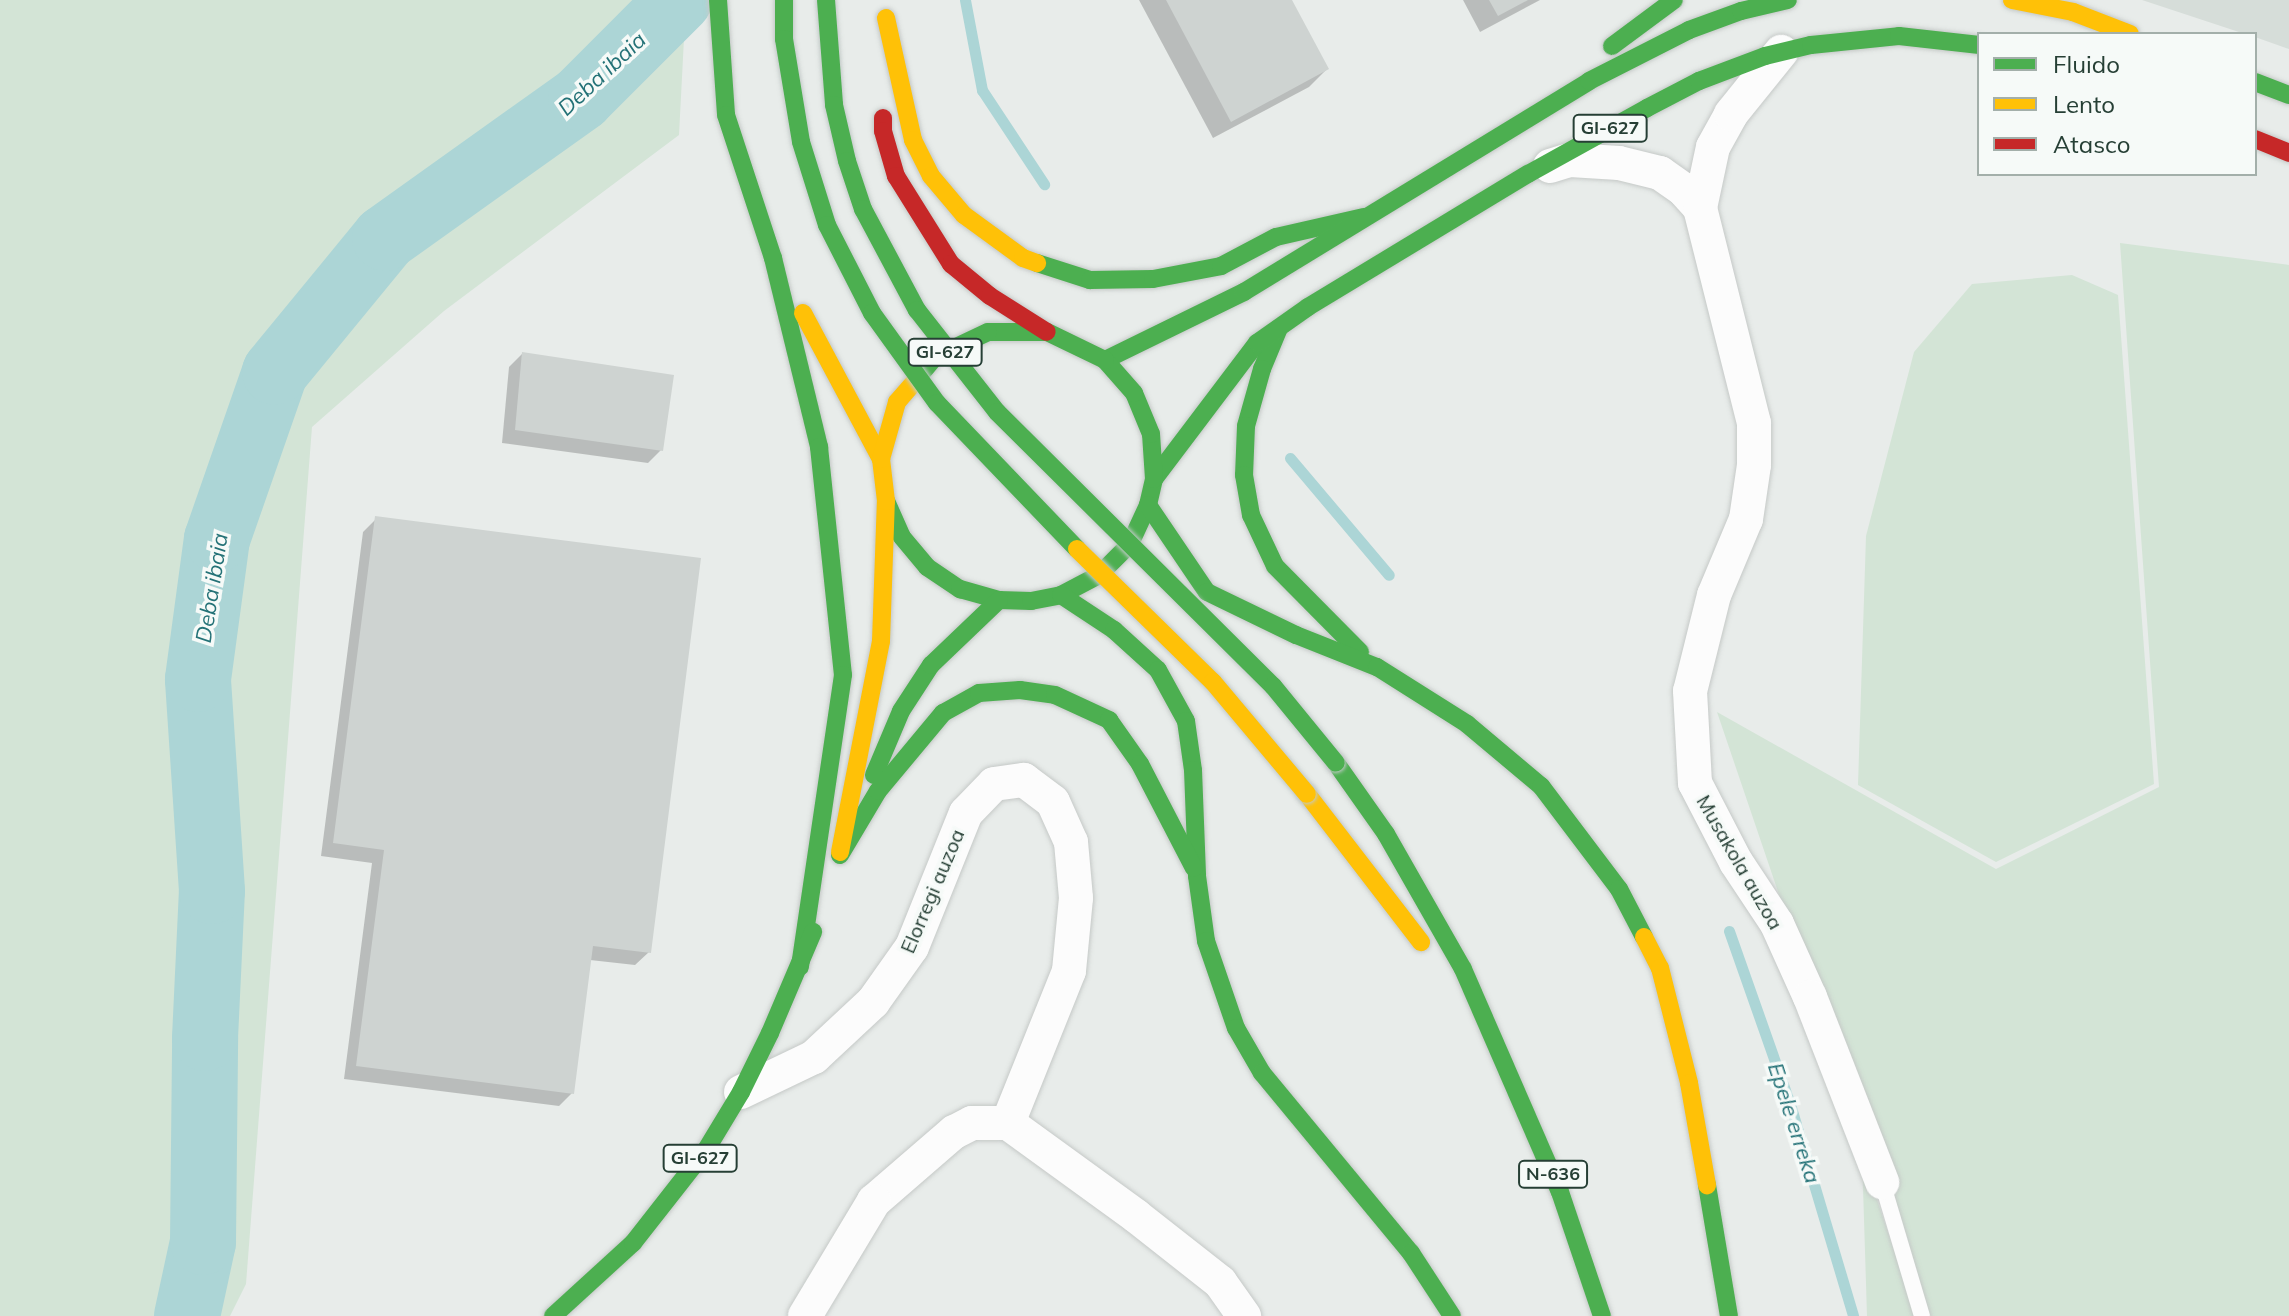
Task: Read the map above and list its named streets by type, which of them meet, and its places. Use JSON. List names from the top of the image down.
{
  "streets": {
    "main road": ["GI-627", "N-636"],
    "street": ["Musakola auzoa", "Elorregi auzoa"]
  },
  "crossings": [
    ["GI-627", "Elorregi auzoa"]
  ],
  "water": ["Deba ibaia", "Epele erreka"],
  "legend": ["Fluido", "Lento", "Atasco"]
}
